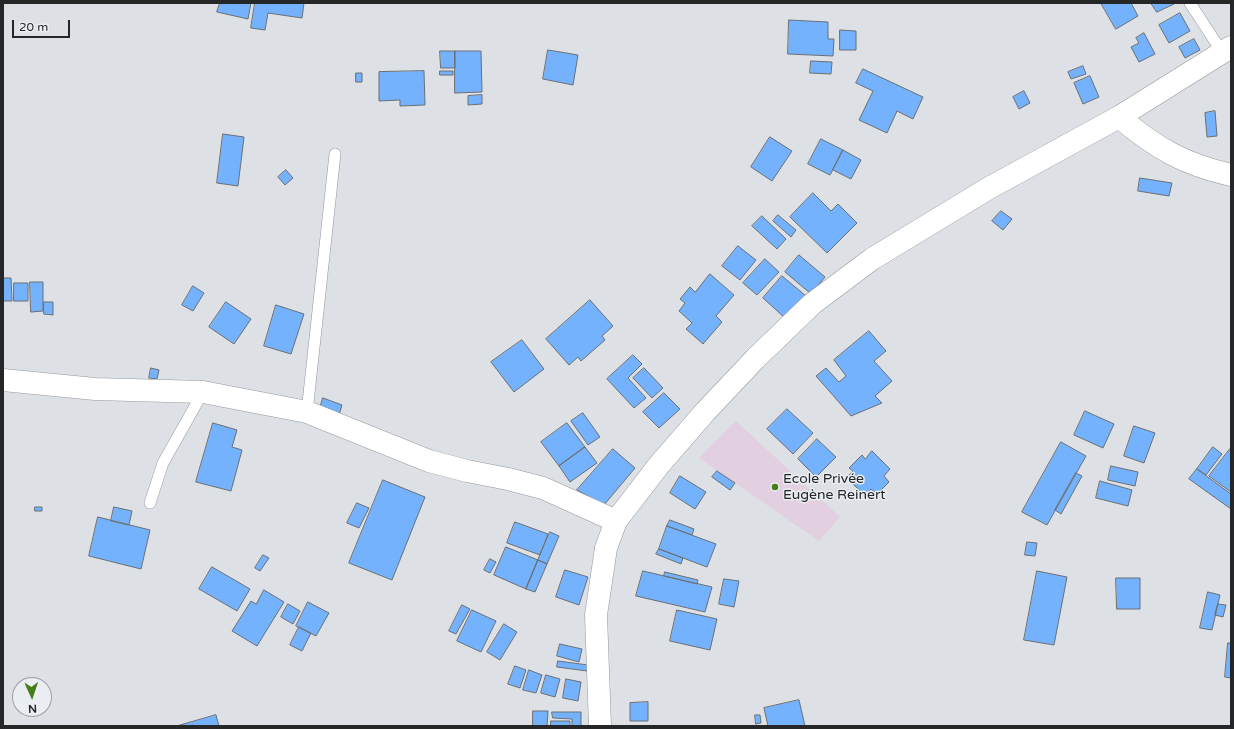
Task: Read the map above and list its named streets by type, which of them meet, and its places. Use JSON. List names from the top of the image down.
{
  "places": ["Ecole Privée Eugène Reinert"],
  "scale_bar": "20 m",
  "north": "bottom"
}
